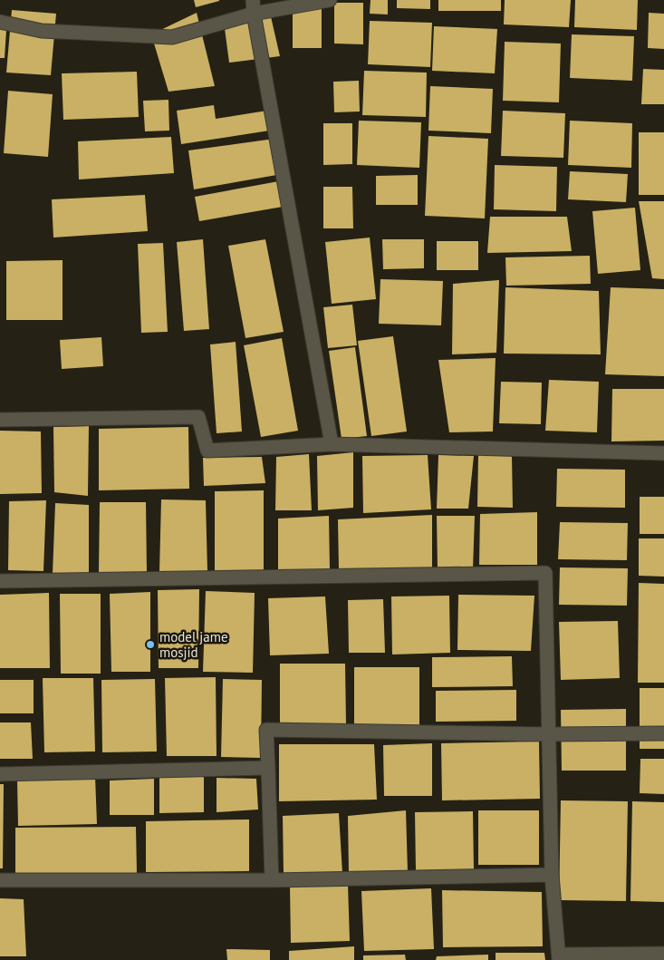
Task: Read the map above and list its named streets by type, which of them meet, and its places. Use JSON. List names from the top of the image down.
{
  "places": ["model jame mosjid"]
}
